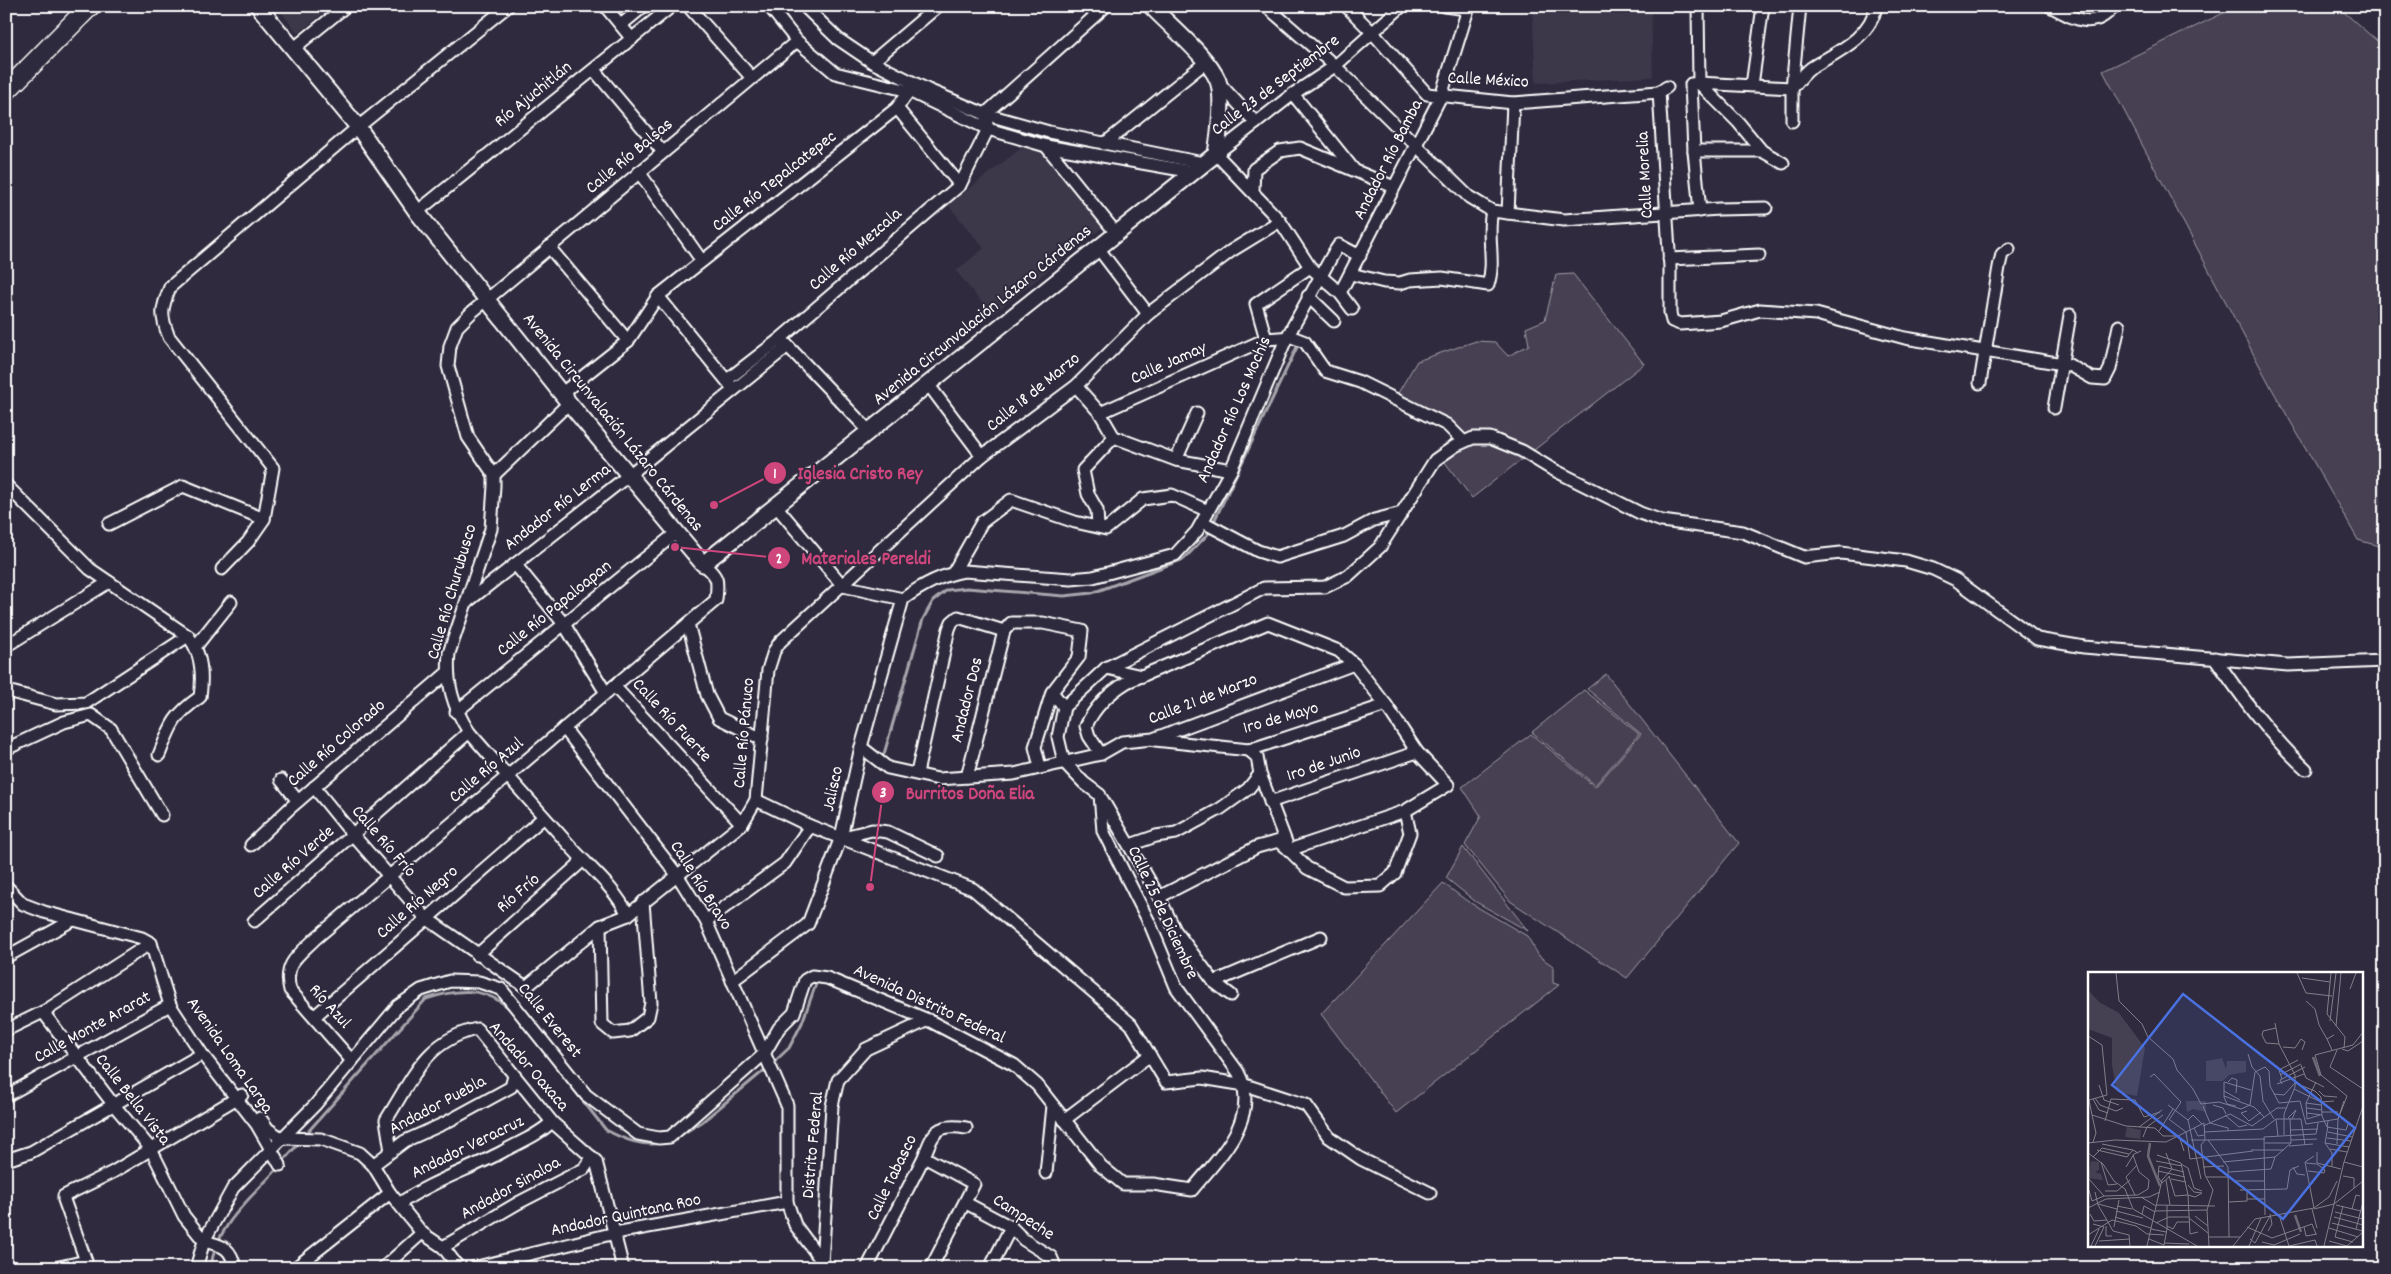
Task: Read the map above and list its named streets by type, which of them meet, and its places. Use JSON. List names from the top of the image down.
{
  "streets": {
    "street": [
      "Calle México",
      "Calle 23 de Septiembre",
      "Río Ajuchitlán",
      "Calle Río Balsas",
      "Andador Río Bamba",
      "Calle Morelia",
      "Calle Río Tepalcatepec",
      "Calle Río Mezcala",
      "Avenida Circunvalación Lázaro Cárdenas",
      "Calle Jamay",
      "Calle 18 de Marzo",
      "Andador Río Los Mochis",
      "Andador Río Lerma",
      "Calle Río Churubusco",
      "Calle Río Papaloapan",
      "Andador Dos",
      "Calle 21 de Marzo",
      "1ro de Mayo",
      "Calle Río Fuerte",
      "Calle Río Pánuco",
      "Calle Río Colorado",
      "1ro de Junio",
      "Calle Río Azul",
      "Jalisco",
      "Calle Río Frío",
      "Calle Río Verde",
      "Calle Río Bravo",
      "Río Frío",
      "Calle Río Negro",
      "Calle 25 de Diciembre",
      "Avenida Distrito Federal",
      "Río Azul",
      "Calle Everest",
      "Calle Monte Ararat",
      "Avenida Loma Larga",
      "Andador Oaxaca",
      "Calle Bella Vista",
      "Andador Puebla",
      "Distrito Federal",
      "Andador Veracruz",
      "Calle Tabasco",
      "Andador Sinaloa",
      "Andador Quintana Roo",
      "Campeche"
    ]
  },
  "crossings": [
    ["Calle México", "Calle 23 de Septiembre"],
    ["Calle México", "Andador Río Bamba"],
    ["Calle México", "Calle Morelia"],
    ["Calle 23 de Septiembre", "Avenida Circunvalación Lázaro Cárdenas"],
    ["Río Ajuchitlán", "Avenida Circunvalación Lázaro Cárdenas"],
    ["Calle Río Balsas", "Avenida Circunvalación Lázaro Cárdenas"],
    ["Andador Río Bamba", "Andador Río Los Mochis"],
    ["Calle Río Tepalcatepec", "Avenida Circunvalación Lázaro Cárdenas"],
    ["Calle Río Mezcala", "Andador Río Lerma"],
    ["Avenida Circunvalación Lázaro Cárdenas", "Andador Río Lerma"],
    ["Avenida Circunvalación Lázaro Cárdenas", "Calle Río Papaloapan"],
    ["Avenida Circunvalación Lázaro Cárdenas", "Calle Río Azul"],
    ["Calle Jamay", "Andador Río Los Mochis"],
    ["Calle 18 de Marzo", "Calle Río Pánuco"],
    ["Andador Río Los Mochis", "Jalisco"],
    ["Andador Río Lerma", "Calle Río Churubusco"],
    ["Andador Río Lerma", "Calle Río Fuerte"],
    ["Calle Río Churubusco", "Calle Río Papaloapan"],
    ["Calle Río Churubusco", "Calle Río Pánuco"],
    ["Calle Río Churubusco", "Calle Río Colorado"],
    ["Calle Río Churubusco", "Calle Río Azul"],
    ["Calle Río Churubusco", "Calle Río Verde"],
    ["Calle Río Churubusco", "Río Frío"],
    ["Calle Río Churubusco", "Calle Río Negro"],
    ["Calle Río Papaloapan", "Calle Río Fuerte"],
    ["Andador Dos", "Calle 21 de Marzo"],
    ["Calle 21 de Marzo", "1ro de Mayo"],
    ["Calle 21 de Marzo", "Jalisco"],
    ["1ro de Mayo", "1ro de Junio"],
    ["Calle Río Fuerte", "Calle Río Pánuco"],
    ["Calle Río Fuerte", "Calle Río Azul"],
    ["Calle Río Pánuco", "Calle Río Frío"],
    ["Calle Río Pánuco", "Calle Río Bravo"],
    ["Calle Río Colorado", "Calle Río Frío"],
    ["Calle Río Azul", "Calle Río Frío"],
    ["Calle Río Azul", "Calle Río Bravo"],
    ["Calle Río Azul", "Río Azul"],
    ["Jalisco", "Calle Río Bravo"],
    ["Calle Río Frío", "Calle Río Verde"],
    ["Calle Río Frío", "Río Frío"],
    ["Calle Río Frío", "Calle Río Negro"],
    ["Calle Río Bravo", "Avenida Distrito Federal"],
    ["Calle Río Bravo", "Calle Everest"],
    ["Calle Río Bravo", "Andador Quintana Roo"],
    ["Calle Río Negro", "Río Azul"],
    ["Calle 25 de Diciembre", "Avenida Distrito Federal"],
    ["Avenida Distrito Federal", "Calle Everest"],
    ["Avenida Distrito Federal", "Distrito Federal"],
    ["Río Azul", "Calle Everest"],
    ["Calle Everest", "Avenida Loma Larga"],
    ["Calle Everest", "Calle Bella Vista"],
    ["Calle Monte Ararat", "Avenida Loma Larga"],
    ["Calle Monte Ararat", "Calle Bella Vista"],
    ["Andador Oaxaca", "Andador Puebla"],
    ["Andador Oaxaca", "Andador Veracruz"],
    ["Andador Oaxaca", "Andador Sinaloa"],
    ["Andador Oaxaca", "Andador Quintana Roo"]
  ],
  "places": ["Iglesia Cristo Rey", "Materiales Pereldi", "Burritos Doña Elia"]
}
